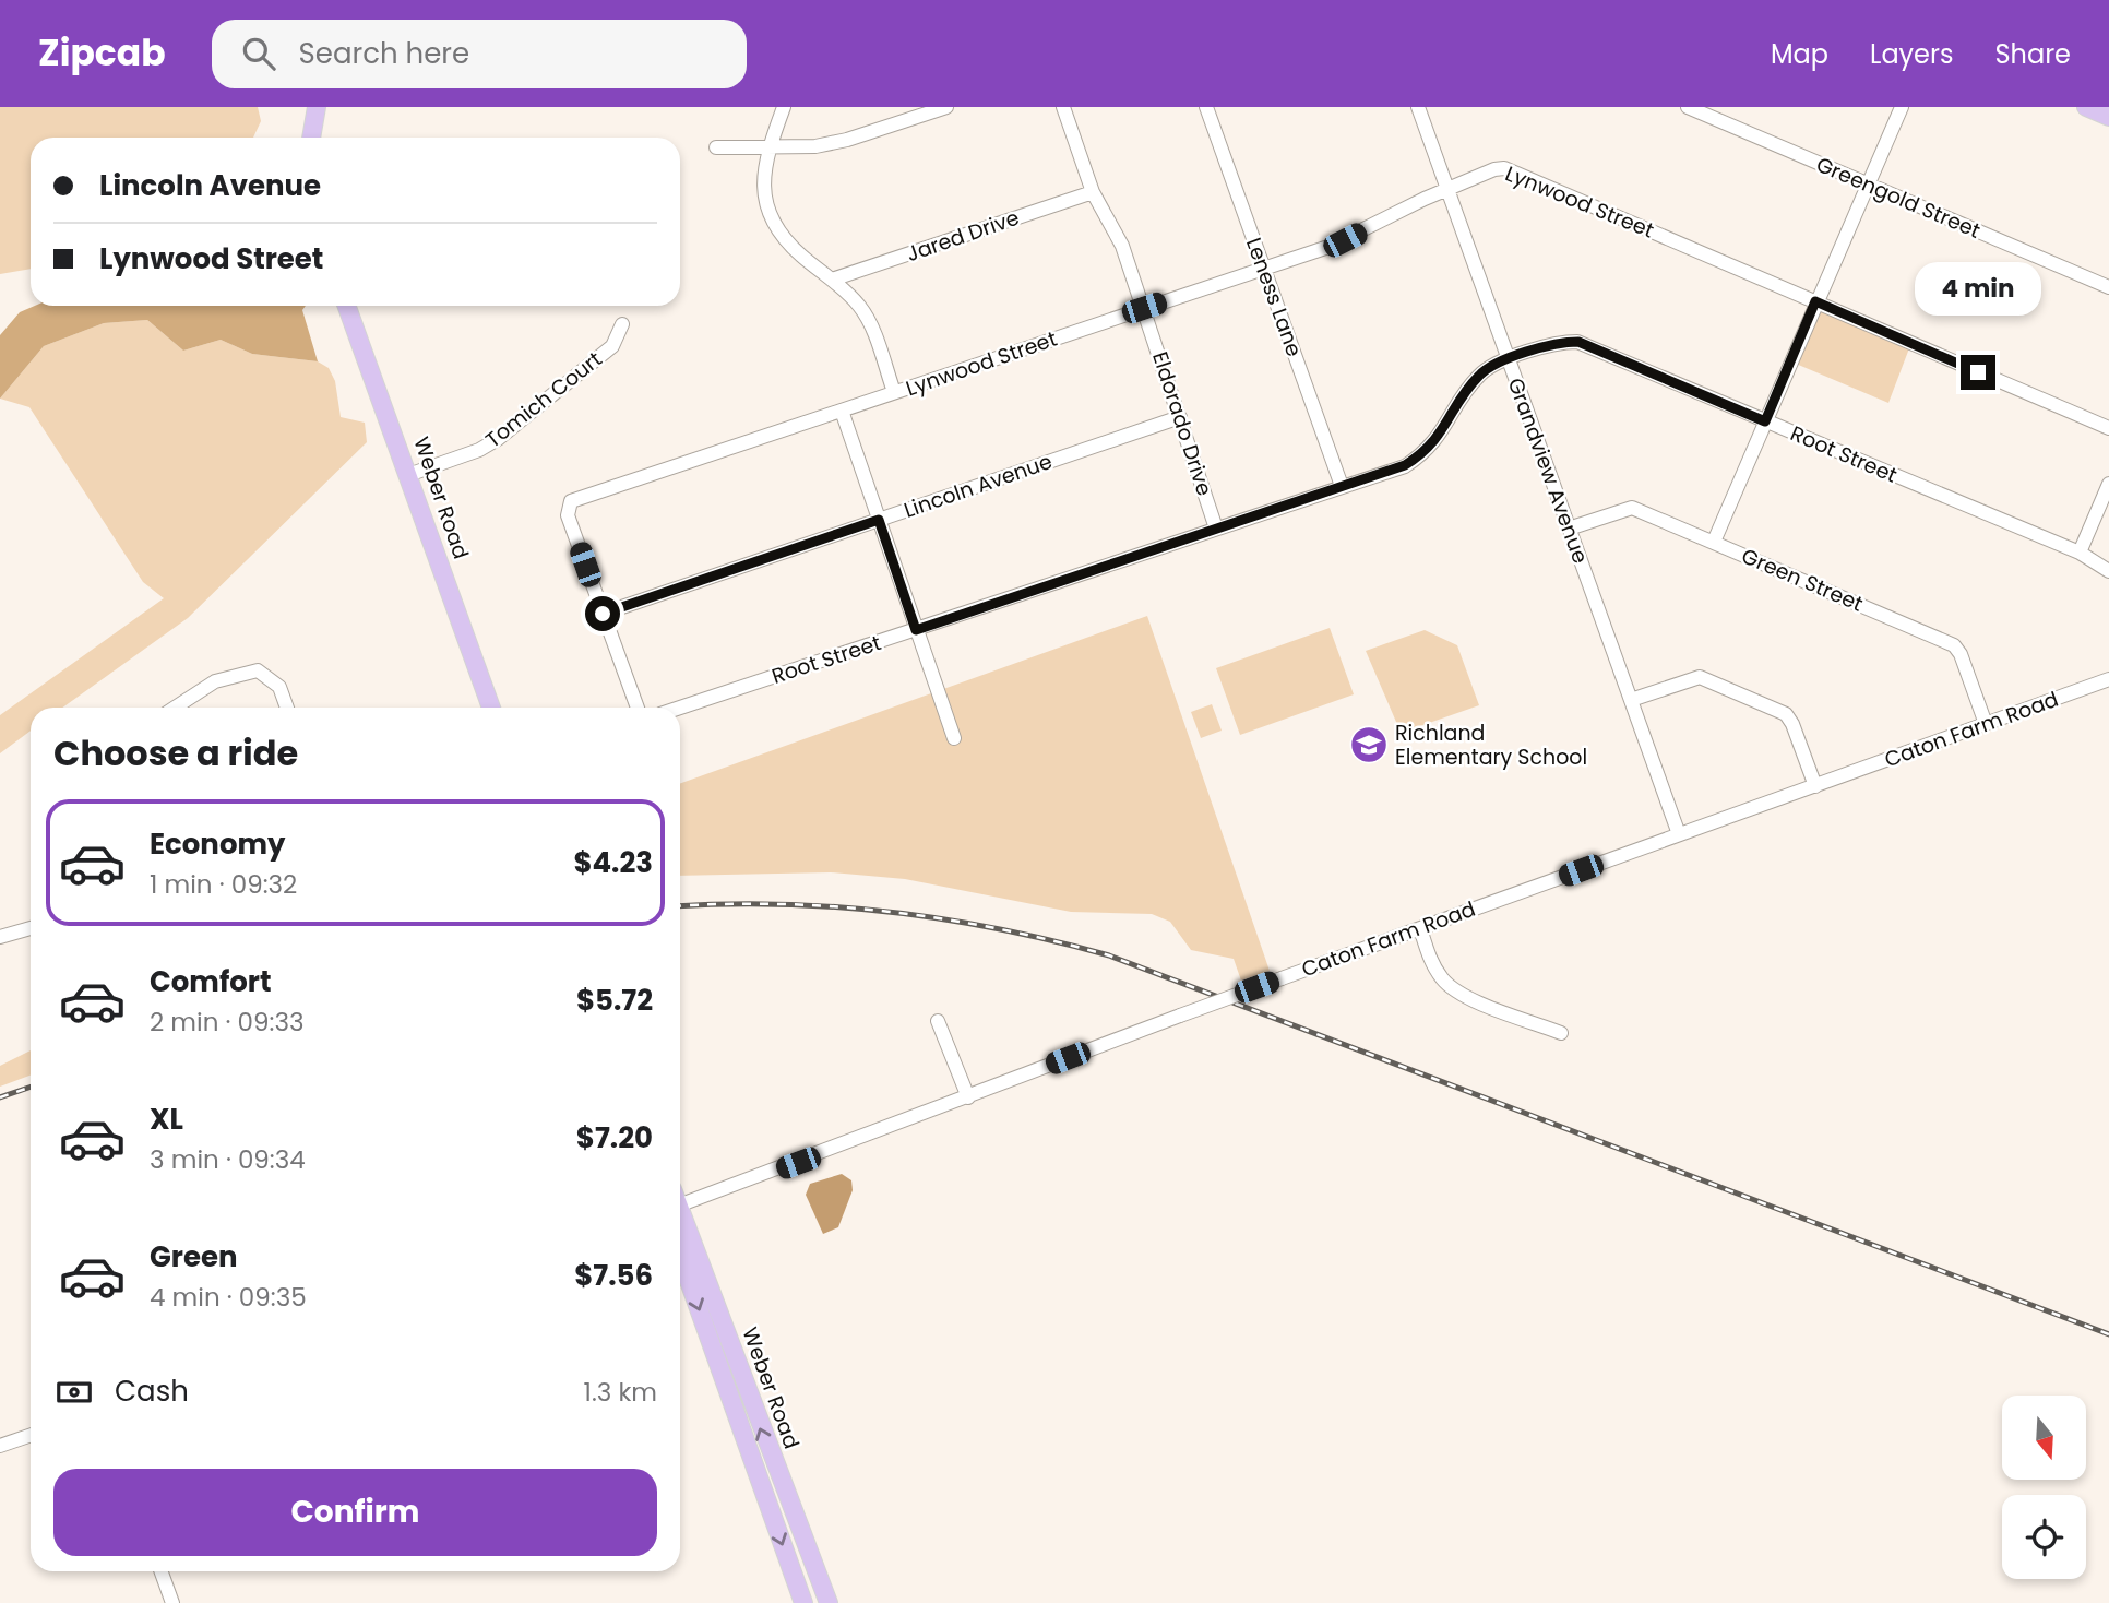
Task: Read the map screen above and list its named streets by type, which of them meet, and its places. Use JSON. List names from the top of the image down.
{
  "streets": {
    "main road": ["Weber Road"],
    "street": [
      "Greengold Street",
      "Lynwood Street",
      "Jared Drive",
      "Leness Lane",
      "Tomich Court",
      "Eldorado Drive",
      "Root Street",
      "Grandview Avenue",
      "Lincoln Avenue",
      "Green Street",
      "Caton Farm Road"
    ]
  },
  "crossings": [
    ["Lynwood Street", "Leness Lane"],
    ["Lynwood Street", "Eldorado Drive"],
    ["Lynwood Street", "Grandview Avenue"],
    ["Lynwood Street", "Lincoln Avenue"],
    ["Jared Drive", "Eldorado Drive"],
    ["Leness Lane", "Root Street"],
    ["Tomich Court", "Weber Road"],
    ["Eldorado Drive", "Root Street"],
    ["Eldorado Drive", "Lincoln Avenue"],
    ["Root Street", "Grandview Avenue"],
    ["Grandview Avenue", "Green Street"],
    ["Grandview Avenue", "Caton Farm Road"],
    ["Green Street", "Caton Farm Road"]
  ],
  "places": {
    "school or university": ["Richland Elementary School"]
  },
  "north": "bottom",
  "page": {
    "header": "Zipcab",
    "search": "Search here",
    "nav": ["Map", "Layers", "Share"],
    "banner": ["Lincoln Avenue", "Lynwood Street"],
    "bubble": "4 min",
    "heading": "Choose a ride",
    "list": [
      {
        "name": "Economy",
        "note": "1 min · 09:32",
        "value": "$4.23"
      },
      {
        "name": "Comfort",
        "note": "2 min · 09:33",
        "value": "$5.72"
      },
      {
        "name": "XL",
        "note": "3 min · 09:34",
        "value": "$7.20"
      },
      {
        "name": "Green",
        "note": "4 min · 09:35",
        "value": "$7.56"
      }
    ],
    "pay": ["Cash", "1.3 km"],
    "buttons": "Confirm"
  }
}
